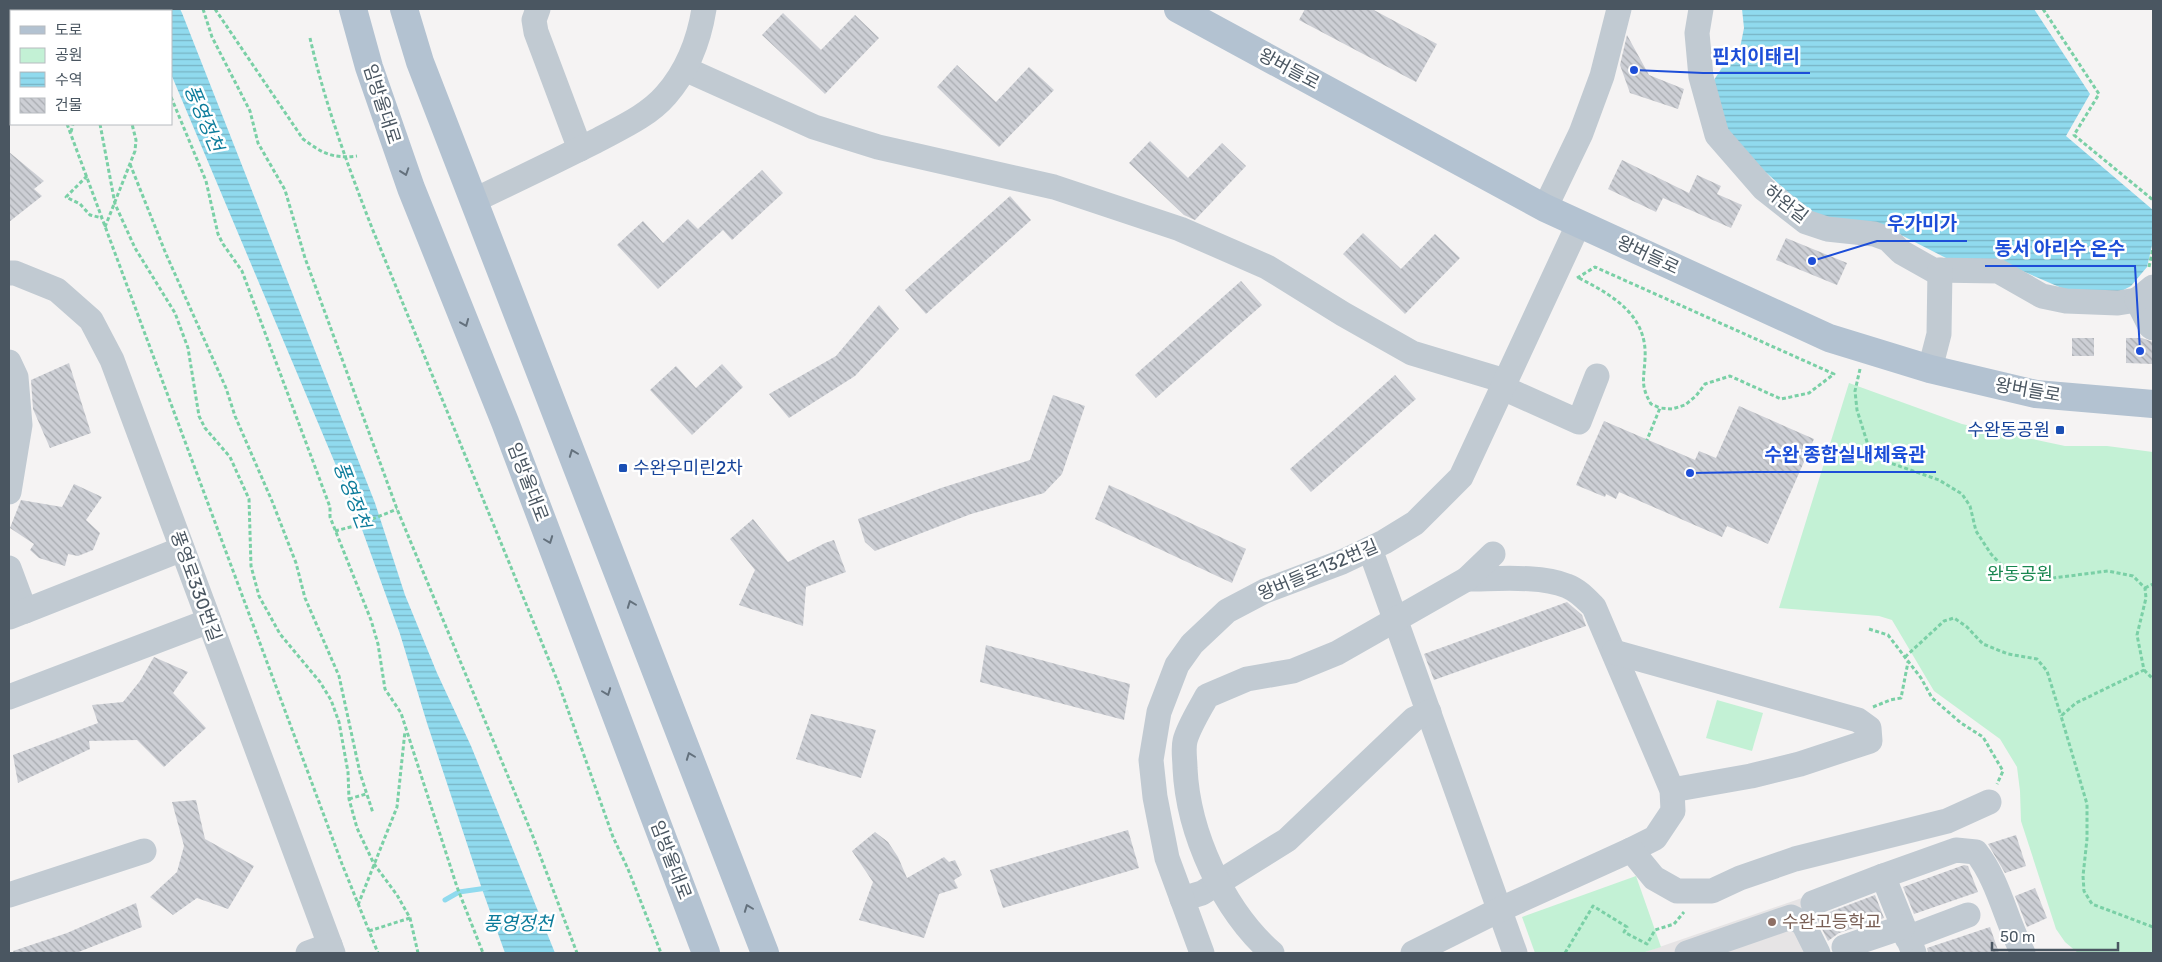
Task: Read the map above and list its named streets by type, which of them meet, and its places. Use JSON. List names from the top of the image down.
{
  "streets": {
    "main road": ["왕버들로", "임방울대로"],
    "street": ["하완길", "왕버들로132번길", "풍영로330번길"]
  },
  "crossings": [
    ["왕버들로", "왕버들로132번길"]
  ],
  "water": ["풍영정천"],
  "parks": ["완동공원"],
  "places": {
    "other": [
      "핀치이태리",
      "우가미가",
      "동서 아리수 온수",
      "수완 종합실내체육관",
      "수완고등학교"
    ],
    "transit": ["수완동공원", "수완우미린2차"]
  },
  "legend": [
    "도로",
    "공원",
    "수역",
    "건물"
  ],
  "scale_bar": "50 m"
}
